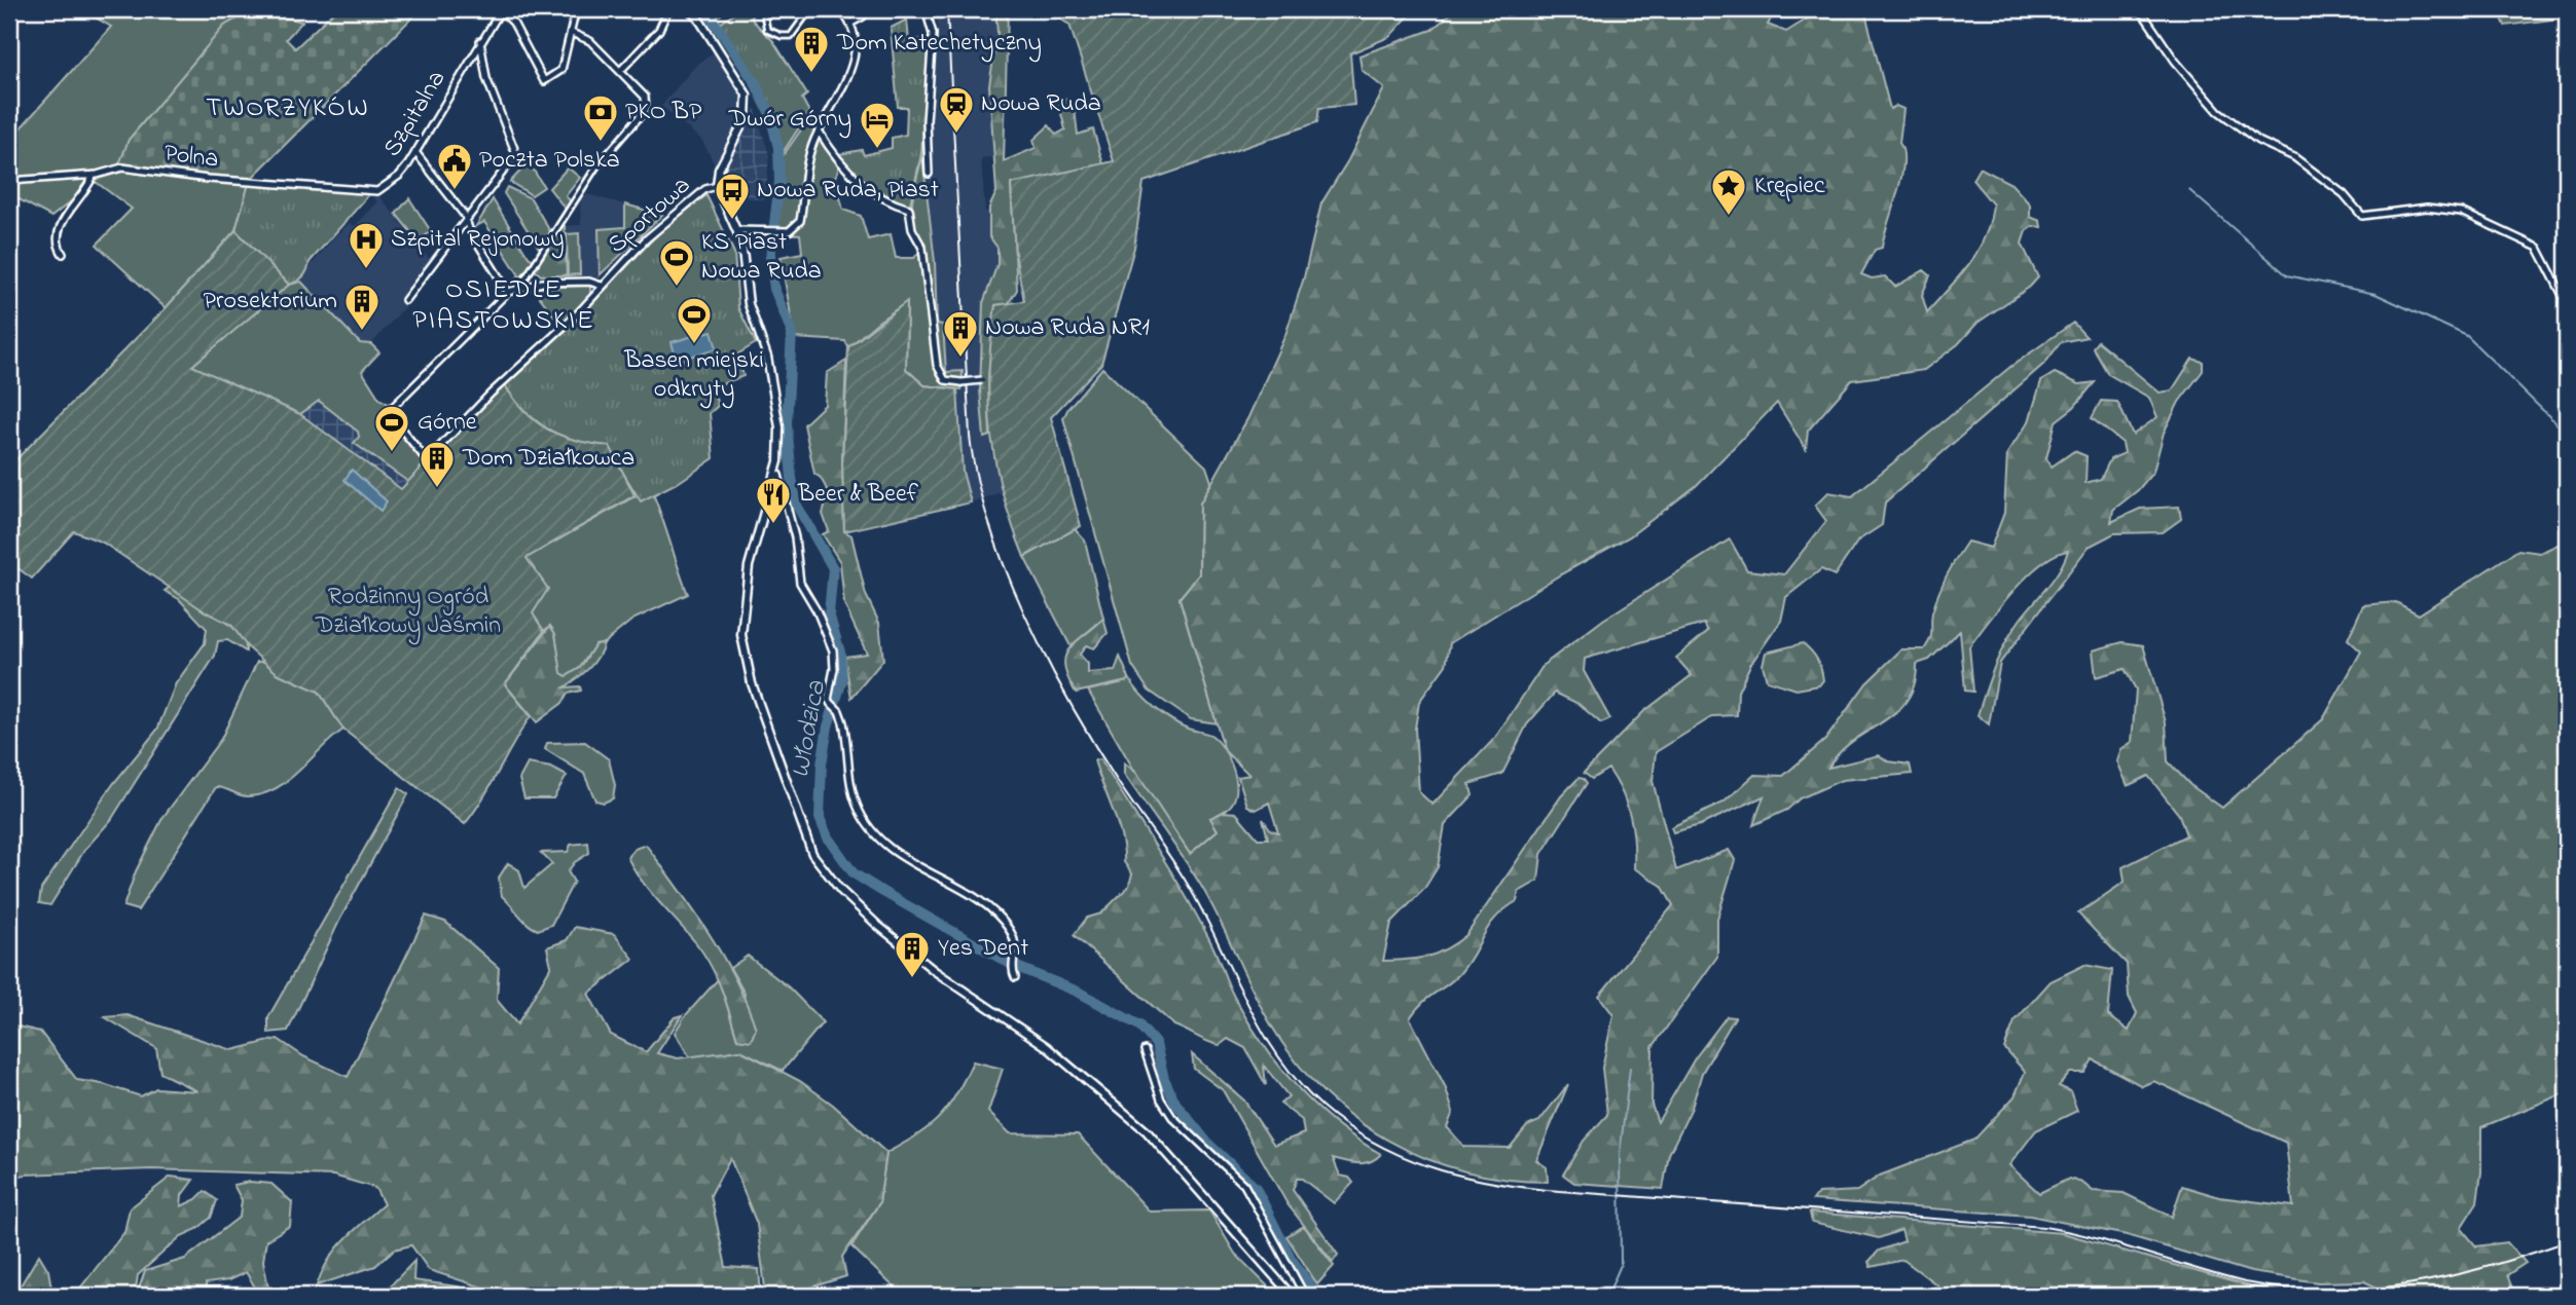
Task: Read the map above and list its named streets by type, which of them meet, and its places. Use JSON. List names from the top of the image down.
{
  "streets": {
    "street": ["Szpitalna", "Polna", "Sportowa"]
  },
  "crossings": [
    ["Szpitalna", "Polna"]
  ],
  "districts": ["TWORZYKÓW", "OSIEDLE PIASTOWSKIE"],
  "water": ["Włodzica"],
  "parks": ["Rodzinny Ogród Działkowy Jaśmin"],
  "places": {
    "building": [
      "Dom Katechetyczny",
      "Prosektorium",
      "Nowa Ruda NR1",
      "Dom Działkowca",
      "Yes Dent"
    ],
    "station": ["Nowa Ruda"],
    "bank": ["PKO BP"],
    "hotel": ["Dwór Górny"],
    "public building": ["Poczta Polska"],
    "place": ["Krępiec"],
    "bus stop": ["Nowa Ruda, Piast"],
    "hospital": ["Szpital Rejonowy"],
    "sports": ["KS Piast Nowa Ruda", "Basen miejski odkryty", "Górne"],
    "restaurant": ["Beer & Beef"]
  }
}
